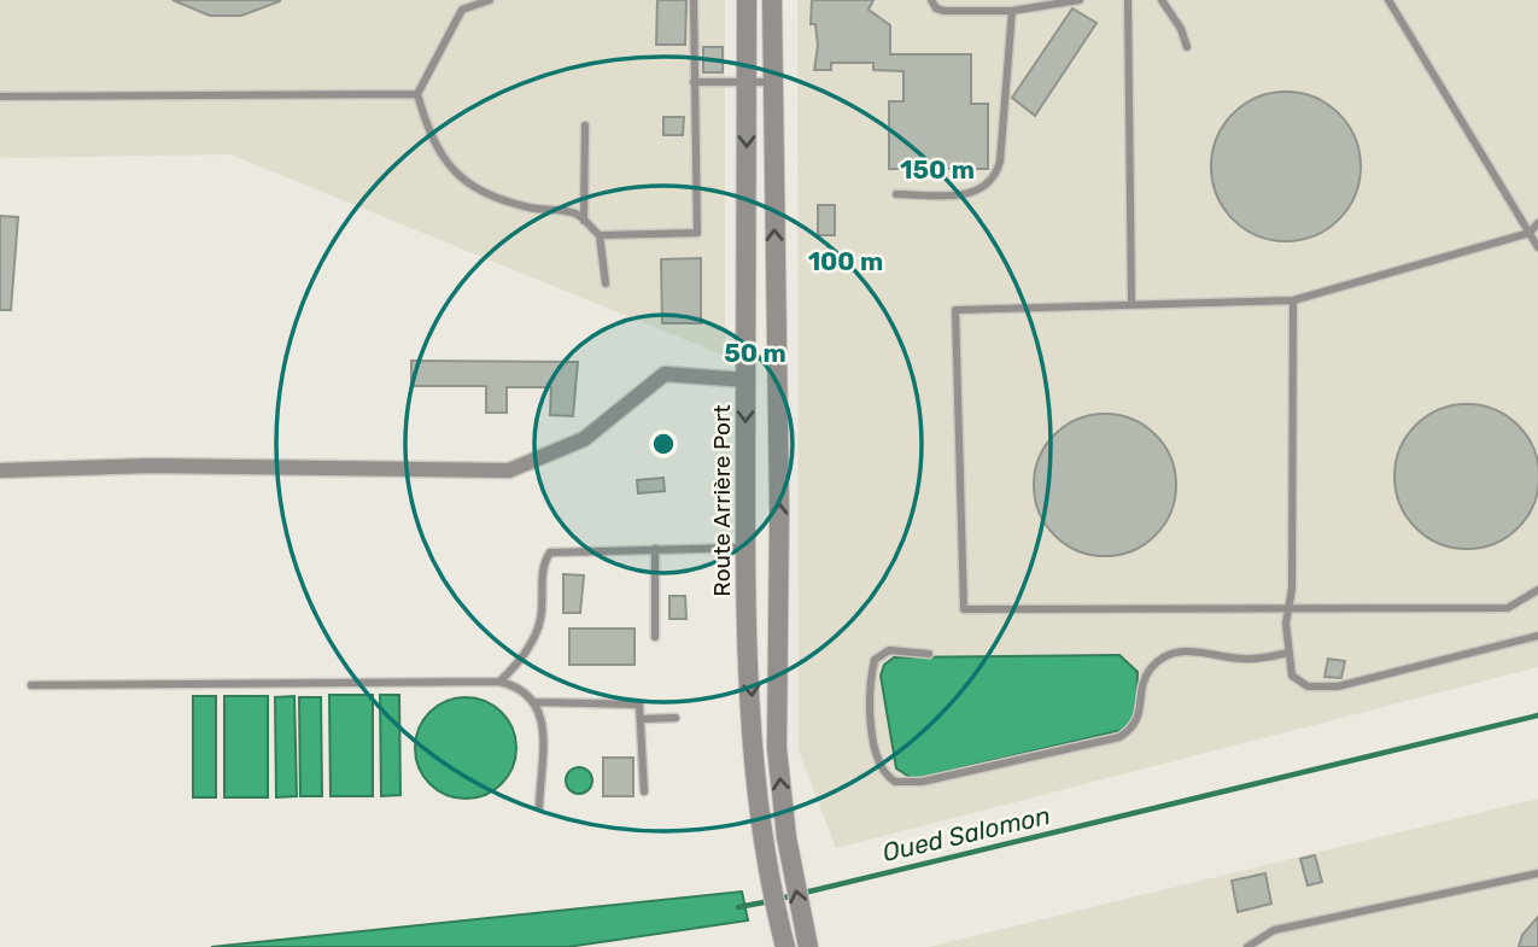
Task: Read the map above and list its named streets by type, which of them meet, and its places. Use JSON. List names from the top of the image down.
{
  "streets": {
    "street": ["Route Arrière Port"]
  },
  "water": ["Oued Salomon"],
  "rings": ["150 m", "100 m", "50 m"]
}
